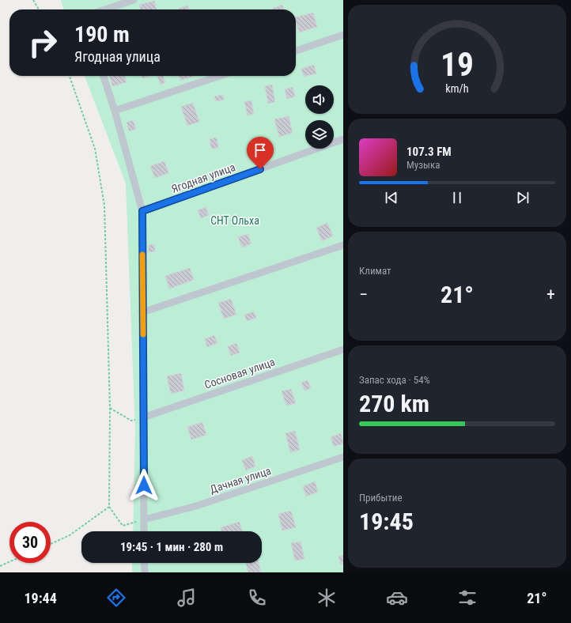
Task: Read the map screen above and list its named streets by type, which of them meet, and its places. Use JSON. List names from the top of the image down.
{
  "streets": {
    "street": ["Ягодная улица", "Сосновая улица", "Дачная улица"]
  },
  "parks": ["СНТ Ольха"],
  "page": {
    "turn": ["190 m", "Ягодная улица"],
    "song": ["107.3 FM", "Музыка"],
    "tile": [
      "Климат",
      ["Запас хода · 54%", "270 km"],
      ["Прибытие", "19:45"]
    ],
    "heat": ["−", "21°", "+"],
    "limit": "30",
    "trip": "19:45 · 1 мин · 280 m",
    "tabs": ["19:44", "21°"],
    "gauge": ["19", "km/h"]
  }
}
